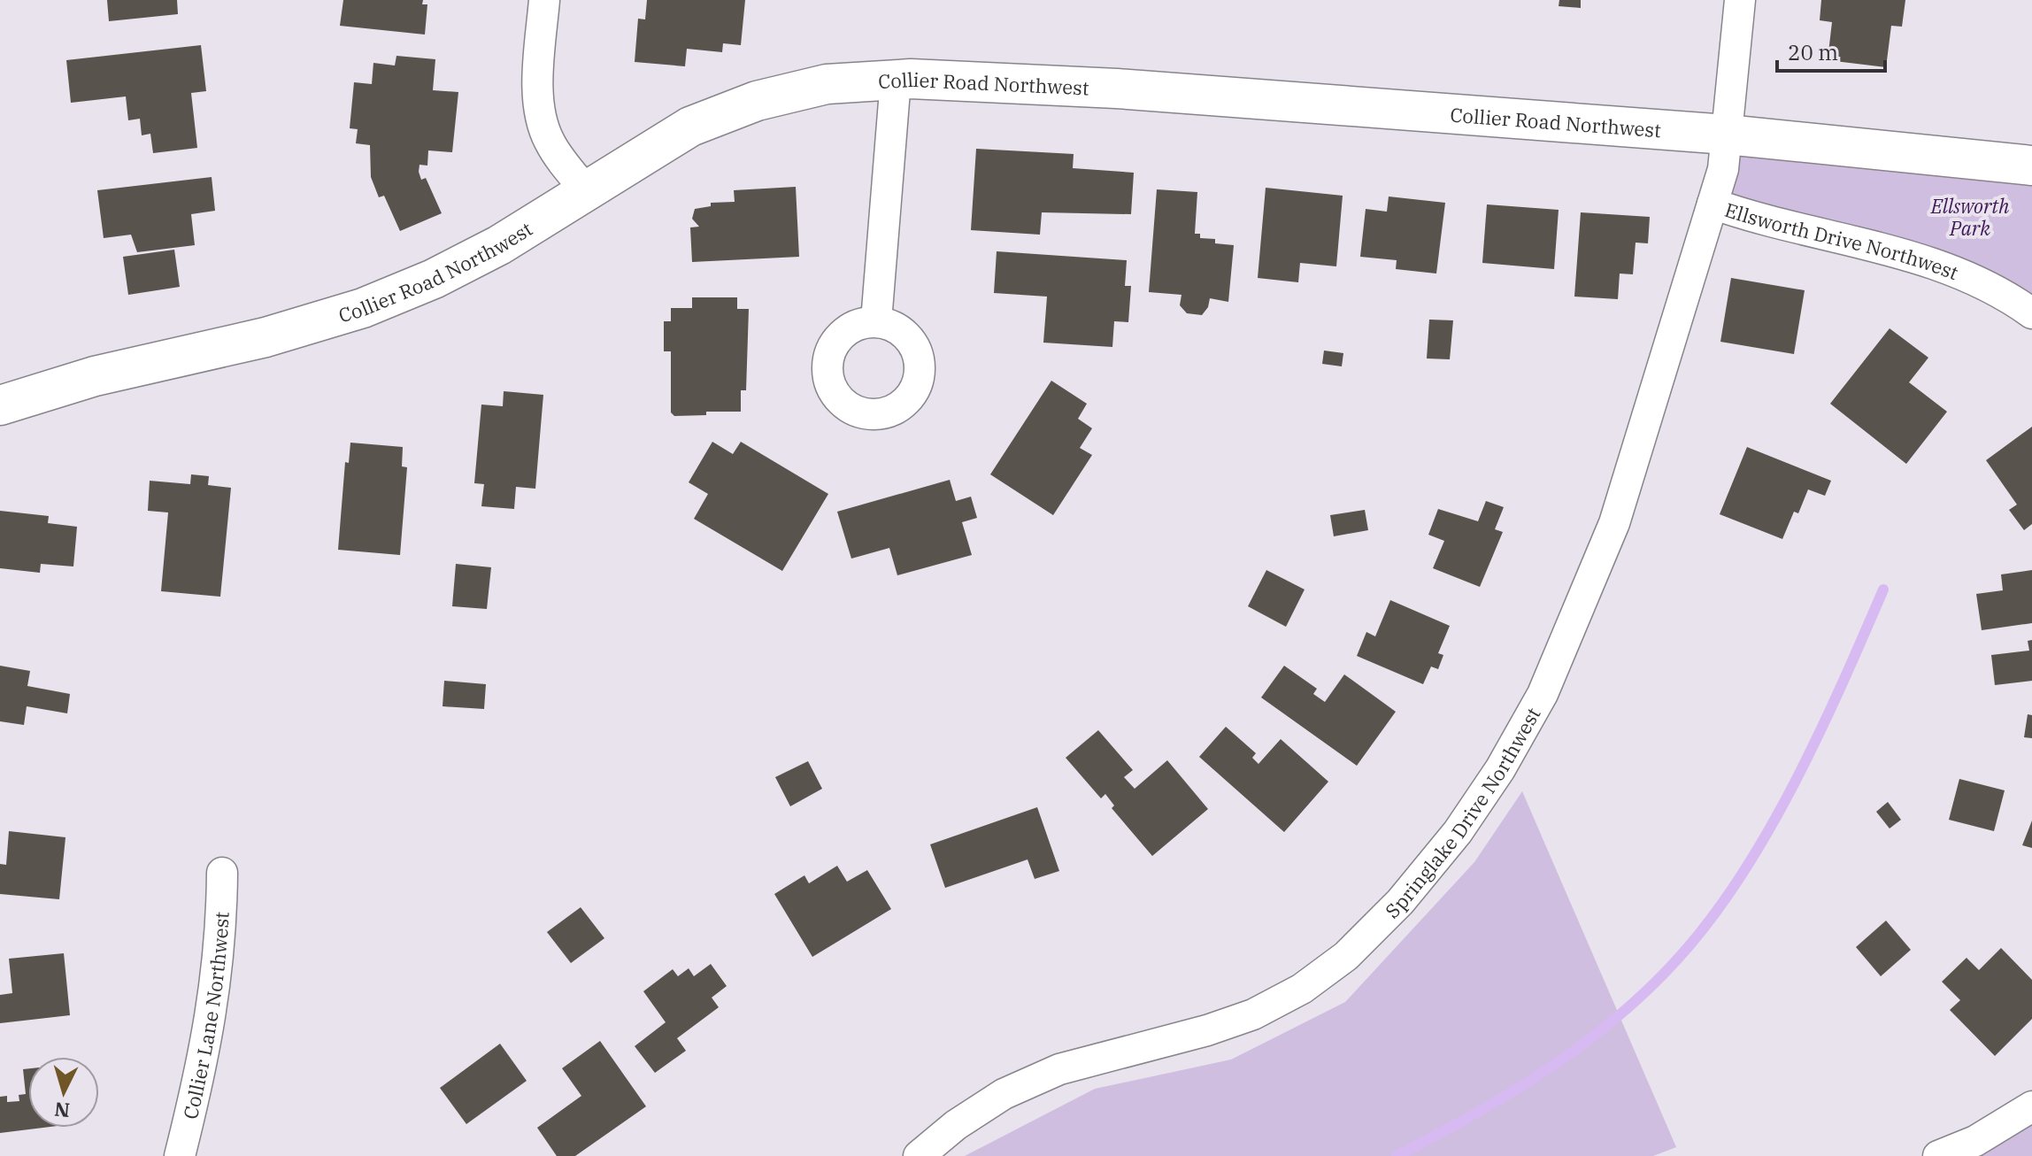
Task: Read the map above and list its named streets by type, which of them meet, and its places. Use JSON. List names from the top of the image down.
{
  "streets": {
    "street": [
      "Collier Road Northwest",
      "Ellsworth Drive Northwest",
      "Springlake Drive Northwest",
      "Collier Lane Northwest"
    ]
  },
  "crossings": [
    ["Collier Road Northwest", "Ellsworth Drive Northwest"],
    ["Ellsworth Drive Northwest", "Springlake Drive Northwest"]
  ],
  "parks": ["Ellsworth Park"],
  "scale_bar": "20 m",
  "north": "bottom"
}
